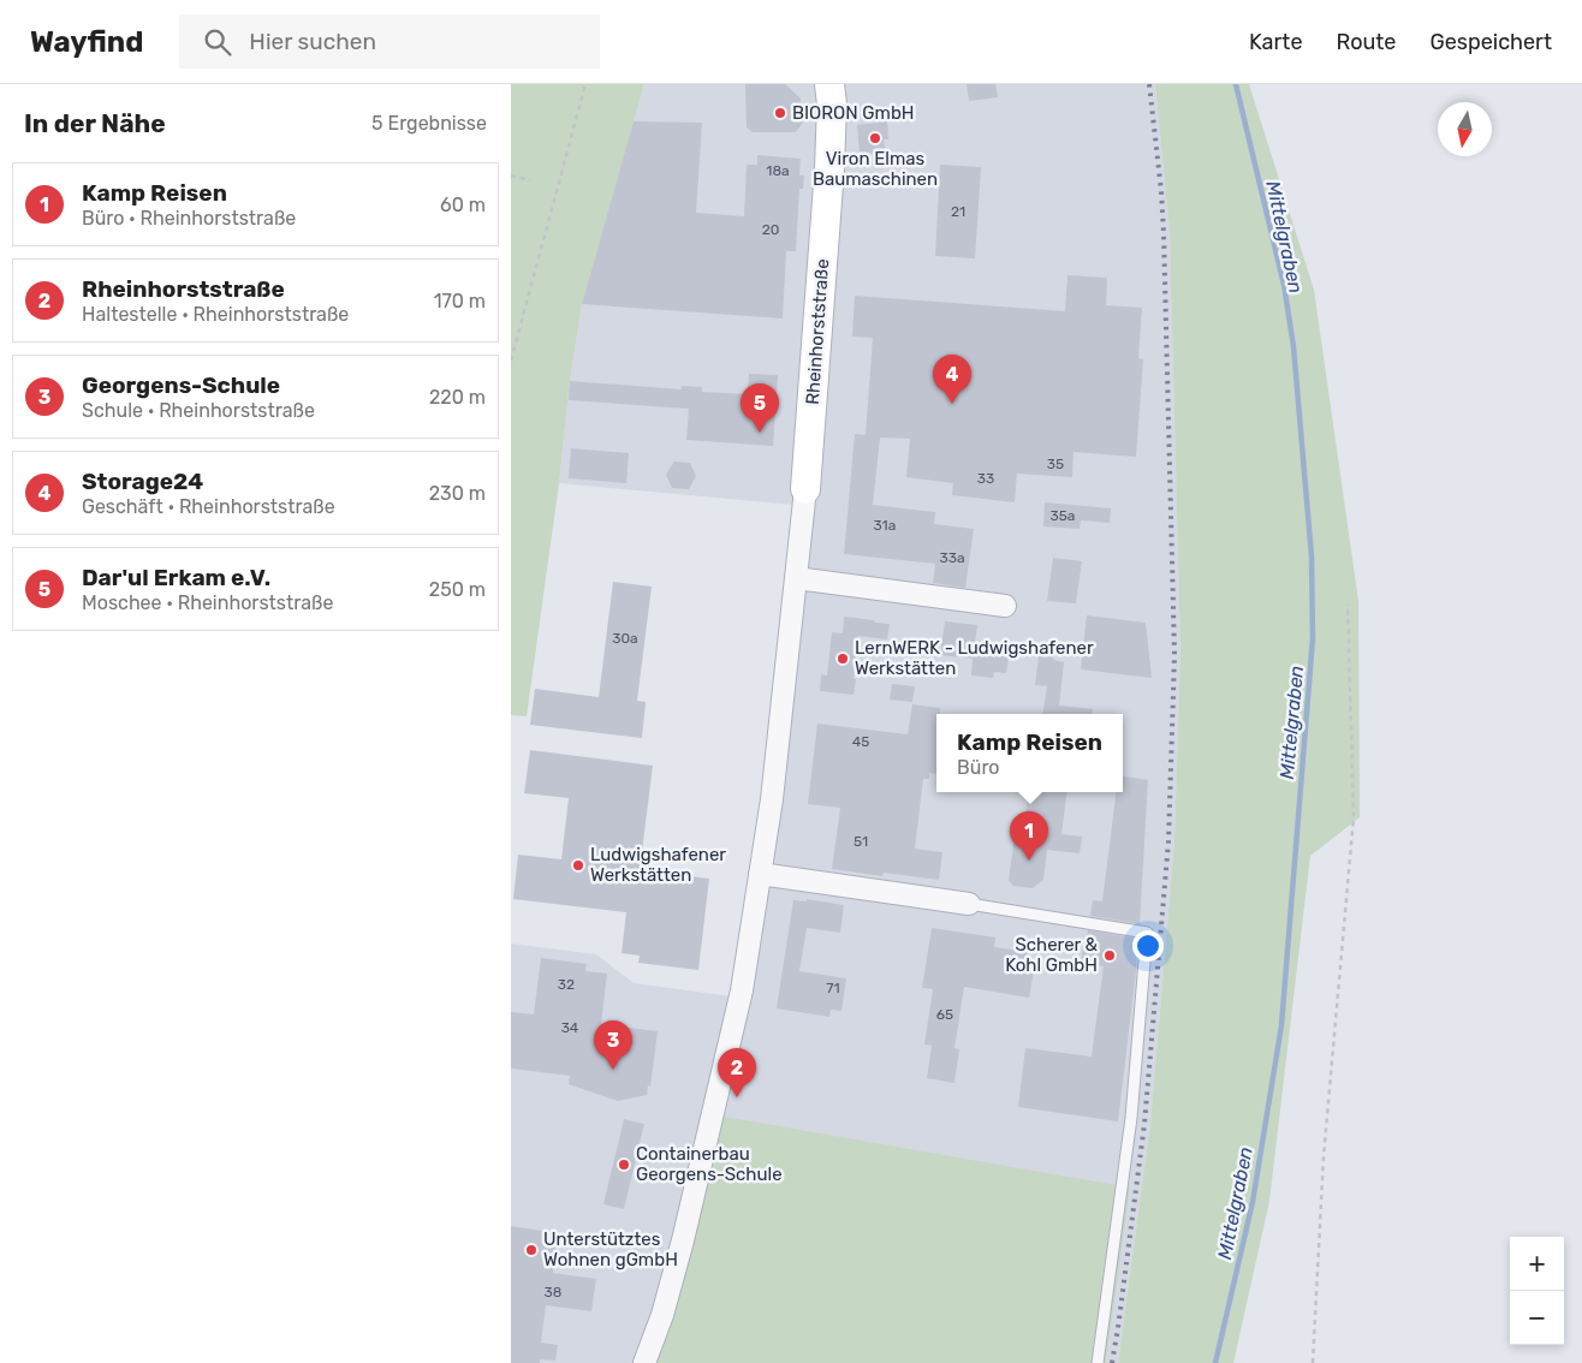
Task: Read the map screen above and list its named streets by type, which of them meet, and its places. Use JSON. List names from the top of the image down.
{
  "streets": {
    "street": ["Rheinhorststraße"]
  },
  "water": ["Mittelgraben"],
  "places": [
    "BIORON GmbH",
    "Viron Elmas Baumaschinen",
    "LernWERK - Ludwigshafener Werkstätten",
    "Ludwigshafener Werkstätten",
    "Scherer & Kohl GmbH",
    "Containerbau Georgens-Schule",
    "Unterstütztes Wohnen gGmbH"
  ],
  "house_numbers": [
    "18a",
    "21",
    "20",
    "35",
    "33",
    "35a",
    "31a",
    "33a",
    "30a",
    "45",
    "51",
    "32",
    "71",
    "65",
    "34",
    "38"
  ],
  "north": "bottom",
  "page": {
    "header": "Wayfind",
    "search": "Hier suchen",
    "nav": ["Karte", "Route", "Gespeichert"],
    "heading": ["In der Nähe", "5 Ergebnisse"],
    "list": [
      {
        "mark": "1",
        "name": "Kamp Reisen",
        "note": "Büro · Rheinhorststraße",
        "value": "60 m"
      },
      {
        "mark": "2",
        "name": "Rheinhorststraße",
        "note": "Haltestelle · Rheinhorststraße",
        "value": "170 m"
      },
      {
        "mark": "3",
        "name": "Georgens-Schule",
        "note": "Schule · Rheinhorststraße",
        "value": "220 m"
      },
      {
        "mark": "4",
        "name": "Storage24",
        "note": "Geschäft · Rheinhorststraße",
        "value": "230 m"
      },
      {
        "mark": "5",
        "name": "Dar'ul Erkam e.V.",
        "note": "Moschee · Rheinhorststraße",
        "value": "250 m"
      }
    ],
    "pins": [
      "4",
      "5",
      "1",
      "3",
      "2"
    ],
    "popup": ["Kamp Reisen", "Büro"],
    "map_buttons": ["+", "−"]
  }
}
